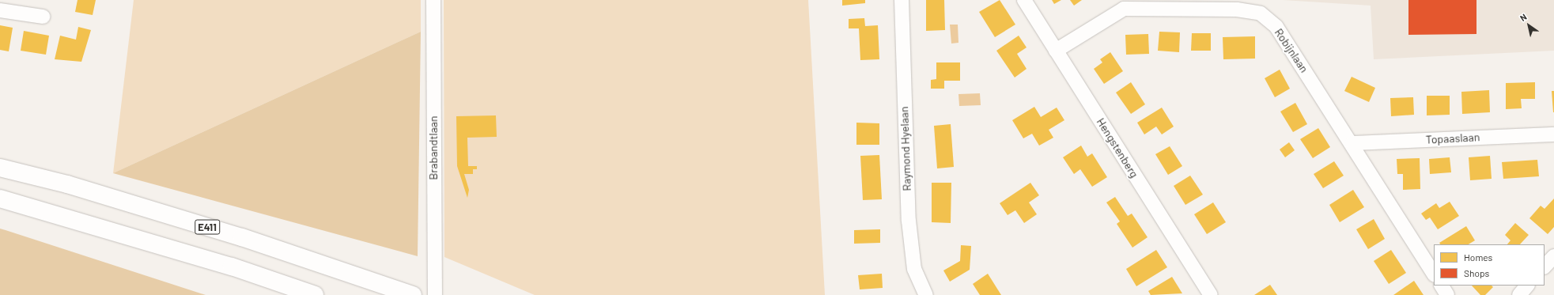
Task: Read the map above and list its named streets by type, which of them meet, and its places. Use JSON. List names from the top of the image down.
{
  "streets": {
    "highway": ["E411"],
    "street": [
      "Robijnlaan",
      "Topaaslaan",
      "Brabandtlaan",
      "Hengstenberg",
      "Raymond Hyelaan"
    ]
  },
  "crossings": [
    ["Robijnlaan", "Topaaslaan"],
    ["Robijnlaan", "Hengstenberg"]
  ],
  "legend": ["Homes", "Shops"],
  "north": "top left"
}
